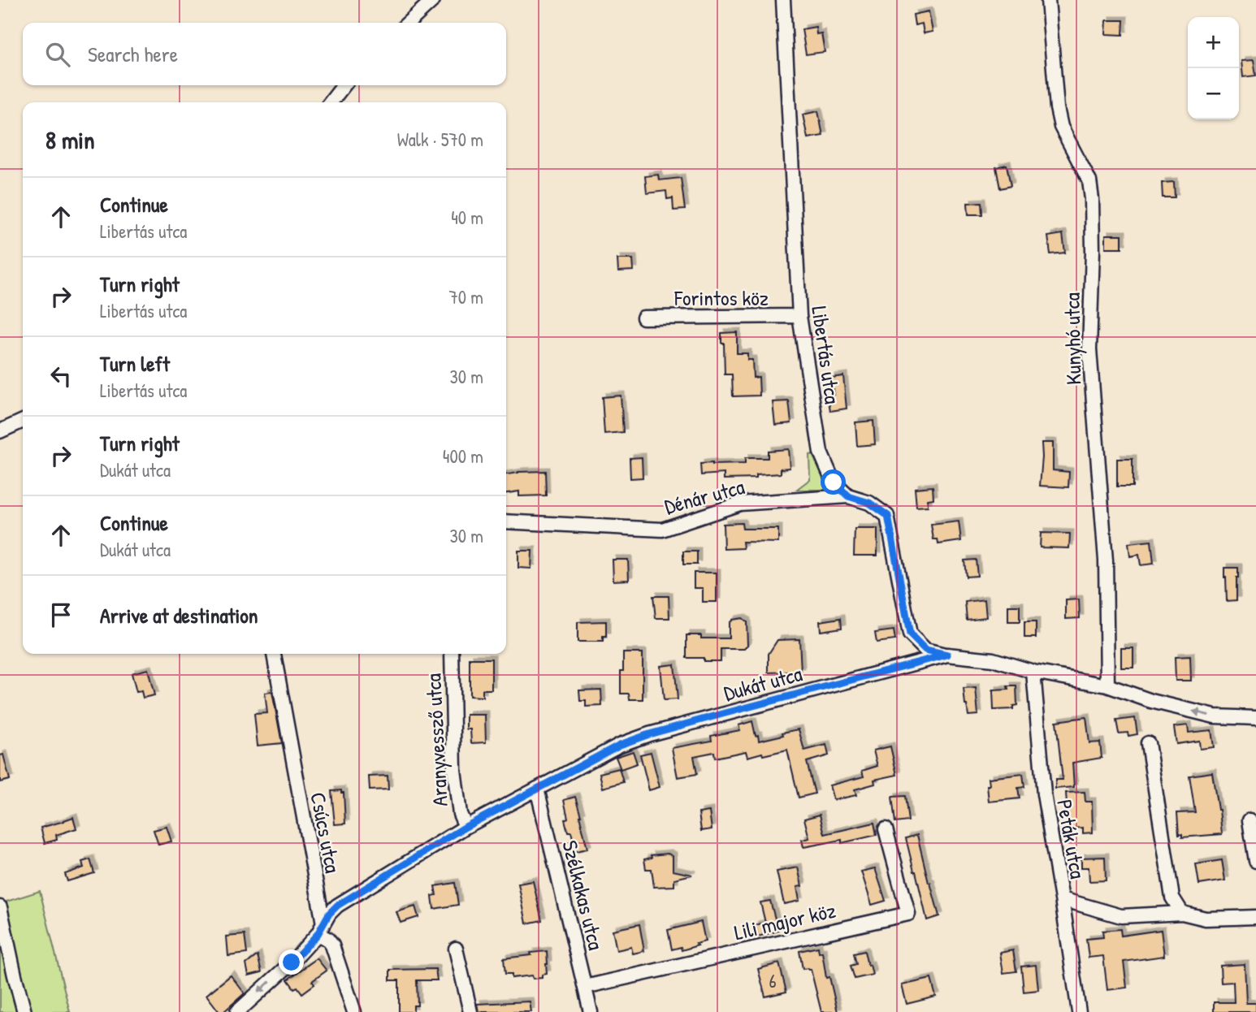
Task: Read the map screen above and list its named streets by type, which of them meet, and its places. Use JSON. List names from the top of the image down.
{
  "streets": {
    "street": [
      "Forintos köz",
      "Kunyhó utca",
      "Libertás utca",
      "Dénár utca",
      "Dukát utca",
      "Aranyvessző utca",
      "Csúcs utca",
      "Peták utca",
      "Szélkakas utca",
      "Lili major köz"
    ]
  },
  "crossings": [
    ["Forintos köz", "Libertás utca"],
    ["Kunyhó utca", "Dukát utca"],
    ["Libertás utca", "Dénár utca"],
    ["Libertás utca", "Dukát utca"],
    ["Dukát utca", "Aranyvessző utca"],
    ["Dukát utca", "Csúcs utca"],
    ["Dukát utca", "Peták utca"],
    ["Dukát utca", "Szélkakas utca"],
    ["Szélkakas utca", "Lili major köz"]
  ],
  "house_numbers": ["6"],
  "page": {
    "map_buttons": ["+", "−"],
    "search": "Search here",
    "heading": ["8 min", "Walk · 570 m"],
    "list": [
      ["Continue", "Libertás utca", "40 m"],
      ["Turn right", "Libertás utca", "70 m"],
      ["Turn left", "Libertás utca", "30 m"],
      ["Turn right", "Dukát utca", "400 m"],
      ["Continue", "Dukát utca", "30 m"],
      "Arrive at destination"
    ]
  }
}
